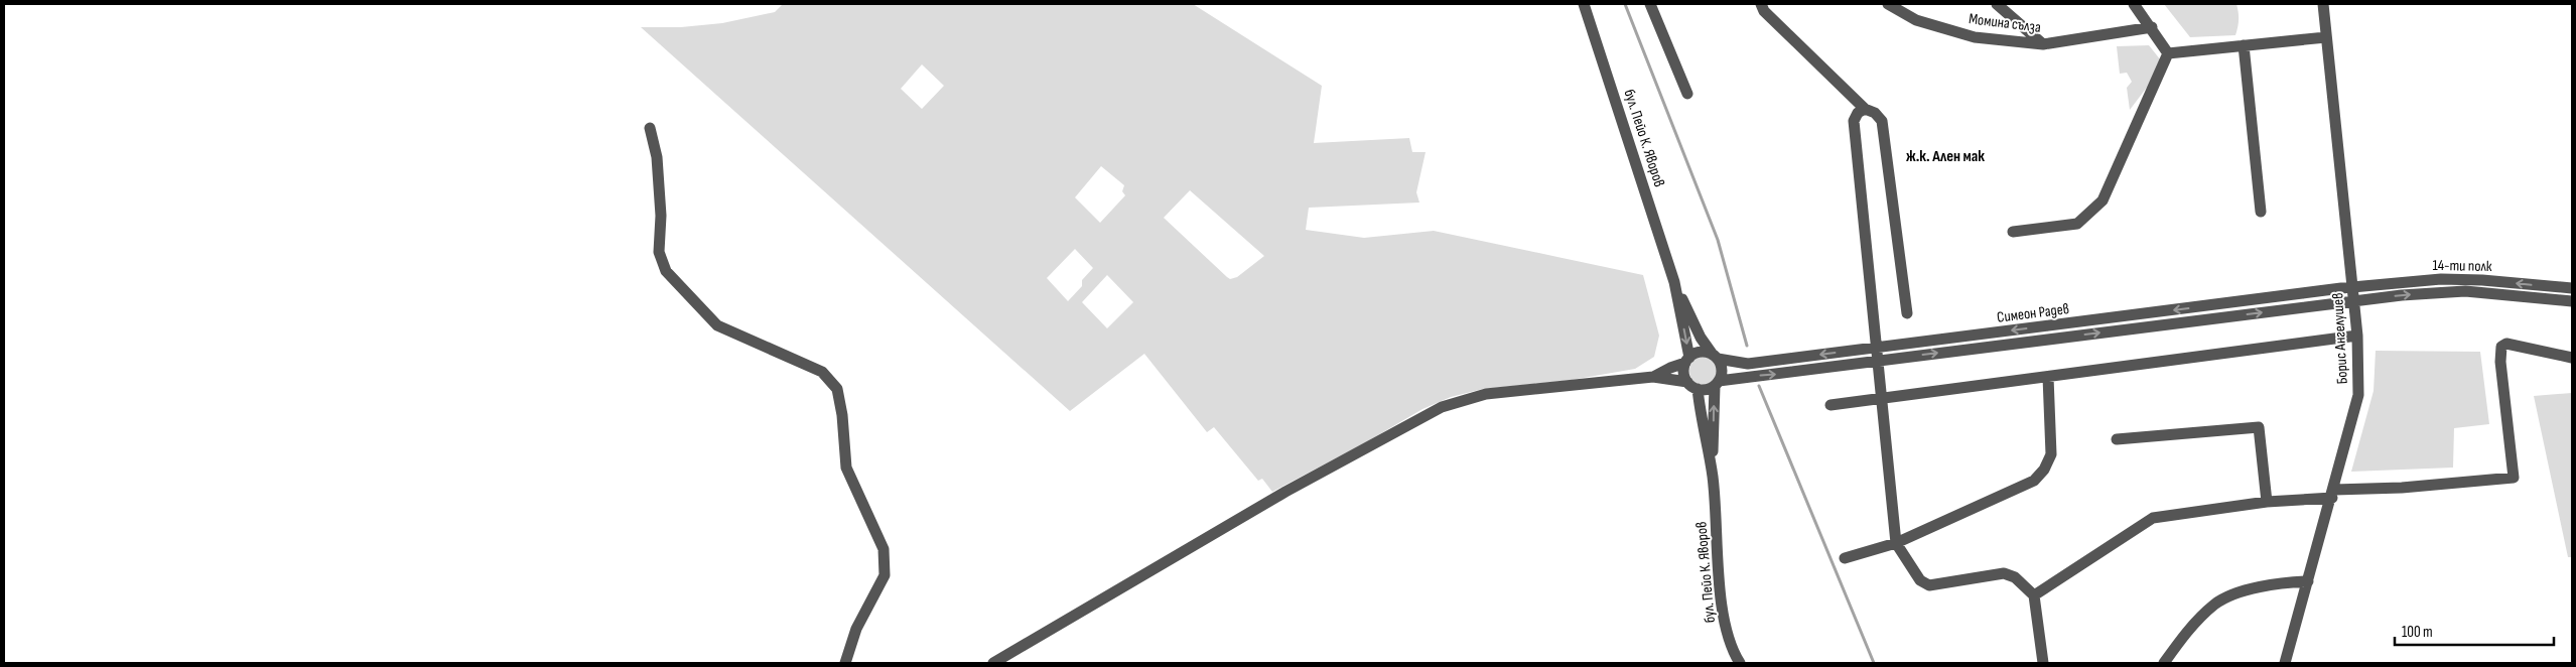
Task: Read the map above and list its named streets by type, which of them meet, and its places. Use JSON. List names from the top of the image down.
{
  "streets": {
    "street": [
      "Момина сълза",
      "бул. Пейо К. Яворов",
      "14-ти полк",
      "Симеон Радев",
      "Борис Ангелушев"
    ]
  },
  "crossings": [
    ["бул. Пейо К. Яворов", "Симеон Радев"],
    ["14-ти полк", "Симеон Радев"],
    ["14-ти полк", "Борис Ангелушев"],
    ["Симеон Радев", "Борис Ангелушев"]
  ],
  "districts": ["ж.к. Ален мак"],
  "scale_bar": "100 m"
}
